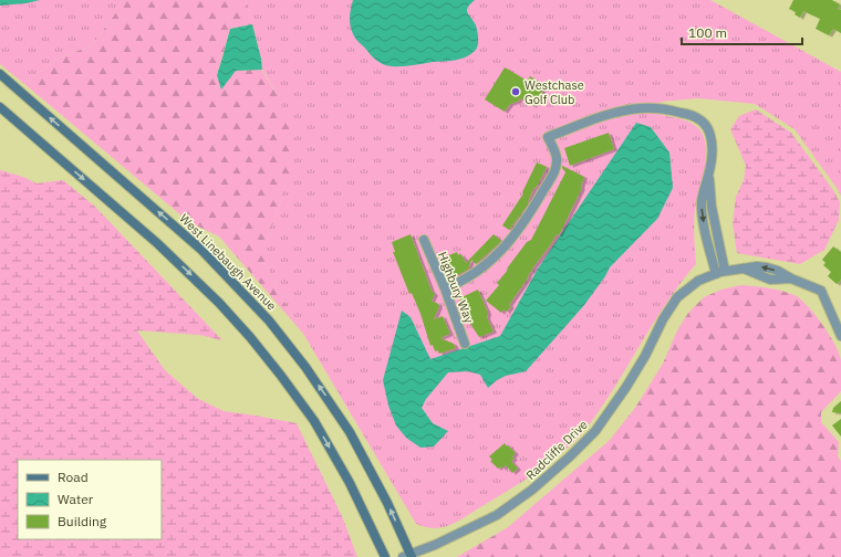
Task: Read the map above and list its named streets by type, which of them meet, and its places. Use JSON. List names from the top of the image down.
{
  "streets": {
    "main road": ["West Linebaugh Avenue"],
    "street": ["Highbury Way", "Radcliffe Drive"]
  },
  "crossings": [
    ["West Linebaugh Avenue", "Radcliffe Drive"]
  ],
  "places": ["Westchase Golf Club"],
  "legend": ["Road", "Water", "Building"],
  "scale_bar": "100 m"
}
